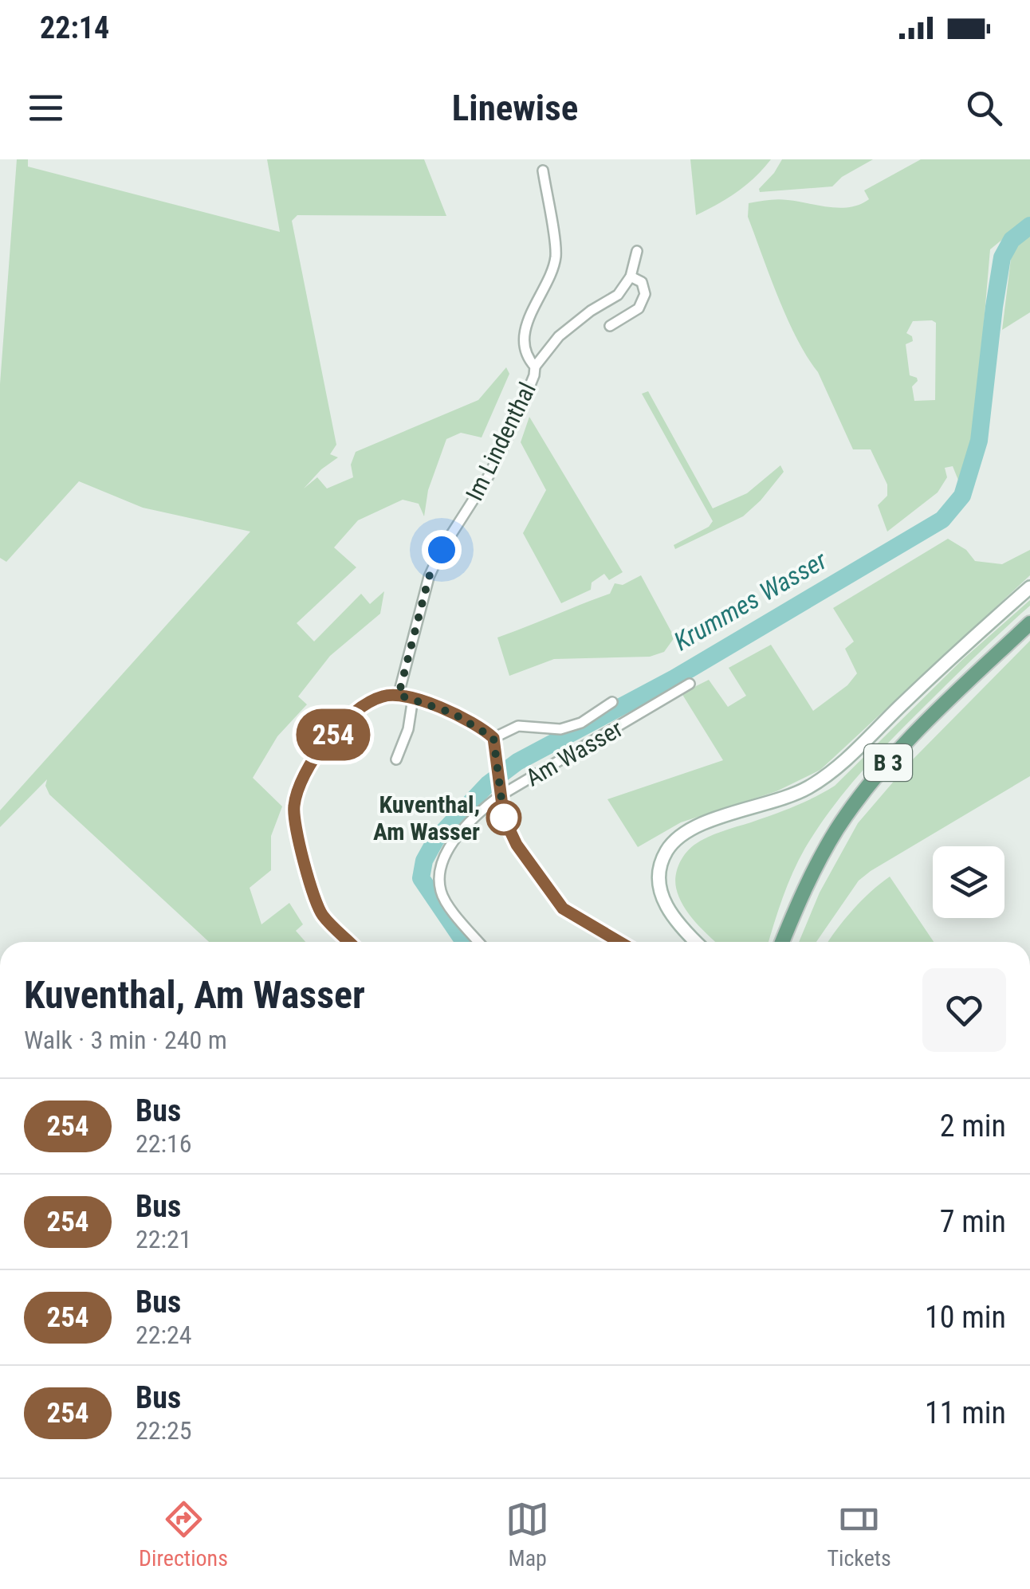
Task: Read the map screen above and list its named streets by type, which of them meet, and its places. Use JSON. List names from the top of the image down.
{
  "streets": {
    "main road": ["B 3"],
    "street": ["Im Lindenthal", "Am Wasser"]
  },
  "water": ["Krummes Wasser"],
  "places": ["Kuventhal, Am Wasser"],
  "lines": ["bus line 254"],
  "page": {
    "status": "22:14",
    "header": "Linewise",
    "on_map": "254",
    "heading": ["Kuventhal, Am Wasser", "Walk · 3 min · 240 m"],
    "list": [
      {
        "mark": "254",
        "name": "Bus",
        "note": "22:16",
        "value": "2 min"
      },
      {
        "mark": "254",
        "name": "Bus",
        "note": "22:21",
        "value": "7 min"
      },
      {
        "mark": "254",
        "name": "Bus",
        "note": "22:24",
        "value": "10 min"
      },
      {
        "mark": "254",
        "name": "Bus",
        "note": "22:25",
        "value": "11 min"
      }
    ],
    "tabs": ["Directions", "Map", "Tickets"]
  }
}
